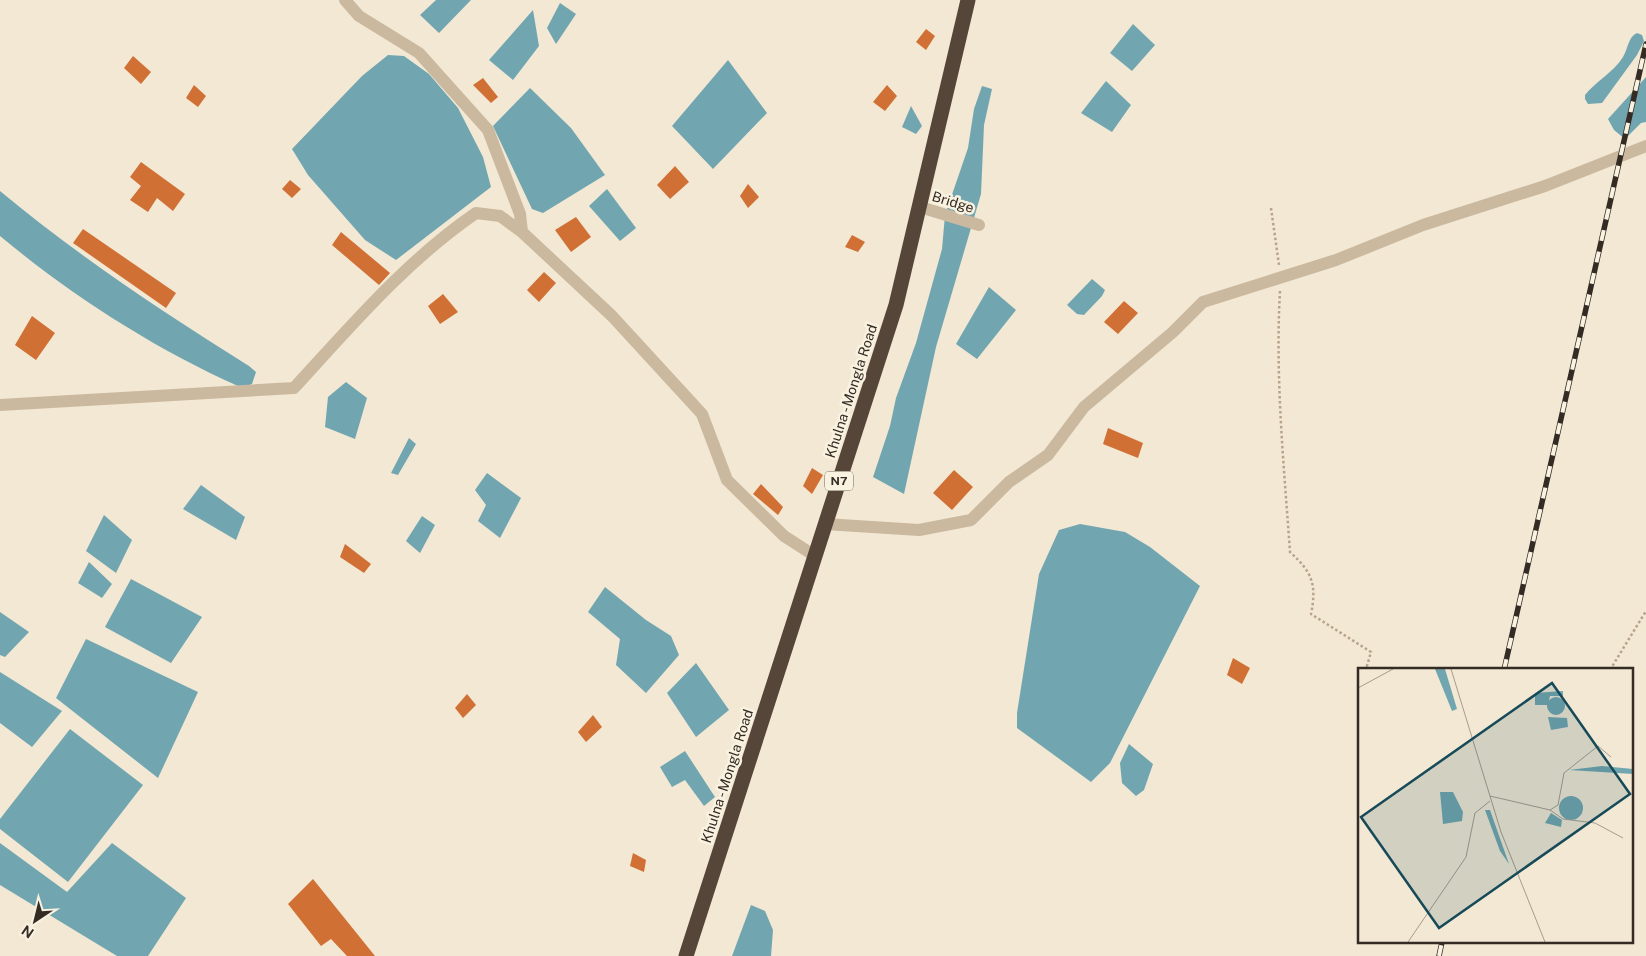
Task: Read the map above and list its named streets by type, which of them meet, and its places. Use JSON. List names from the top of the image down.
{
  "streets": {
    "highway": ["Khulna - Mongla Road", "N7"],
    "street": ["Bridge"]
  },
  "crossings": [
    ["Bridge", "Khulna - Mongla Road"]
  ],
  "north": "bottom left"
}
